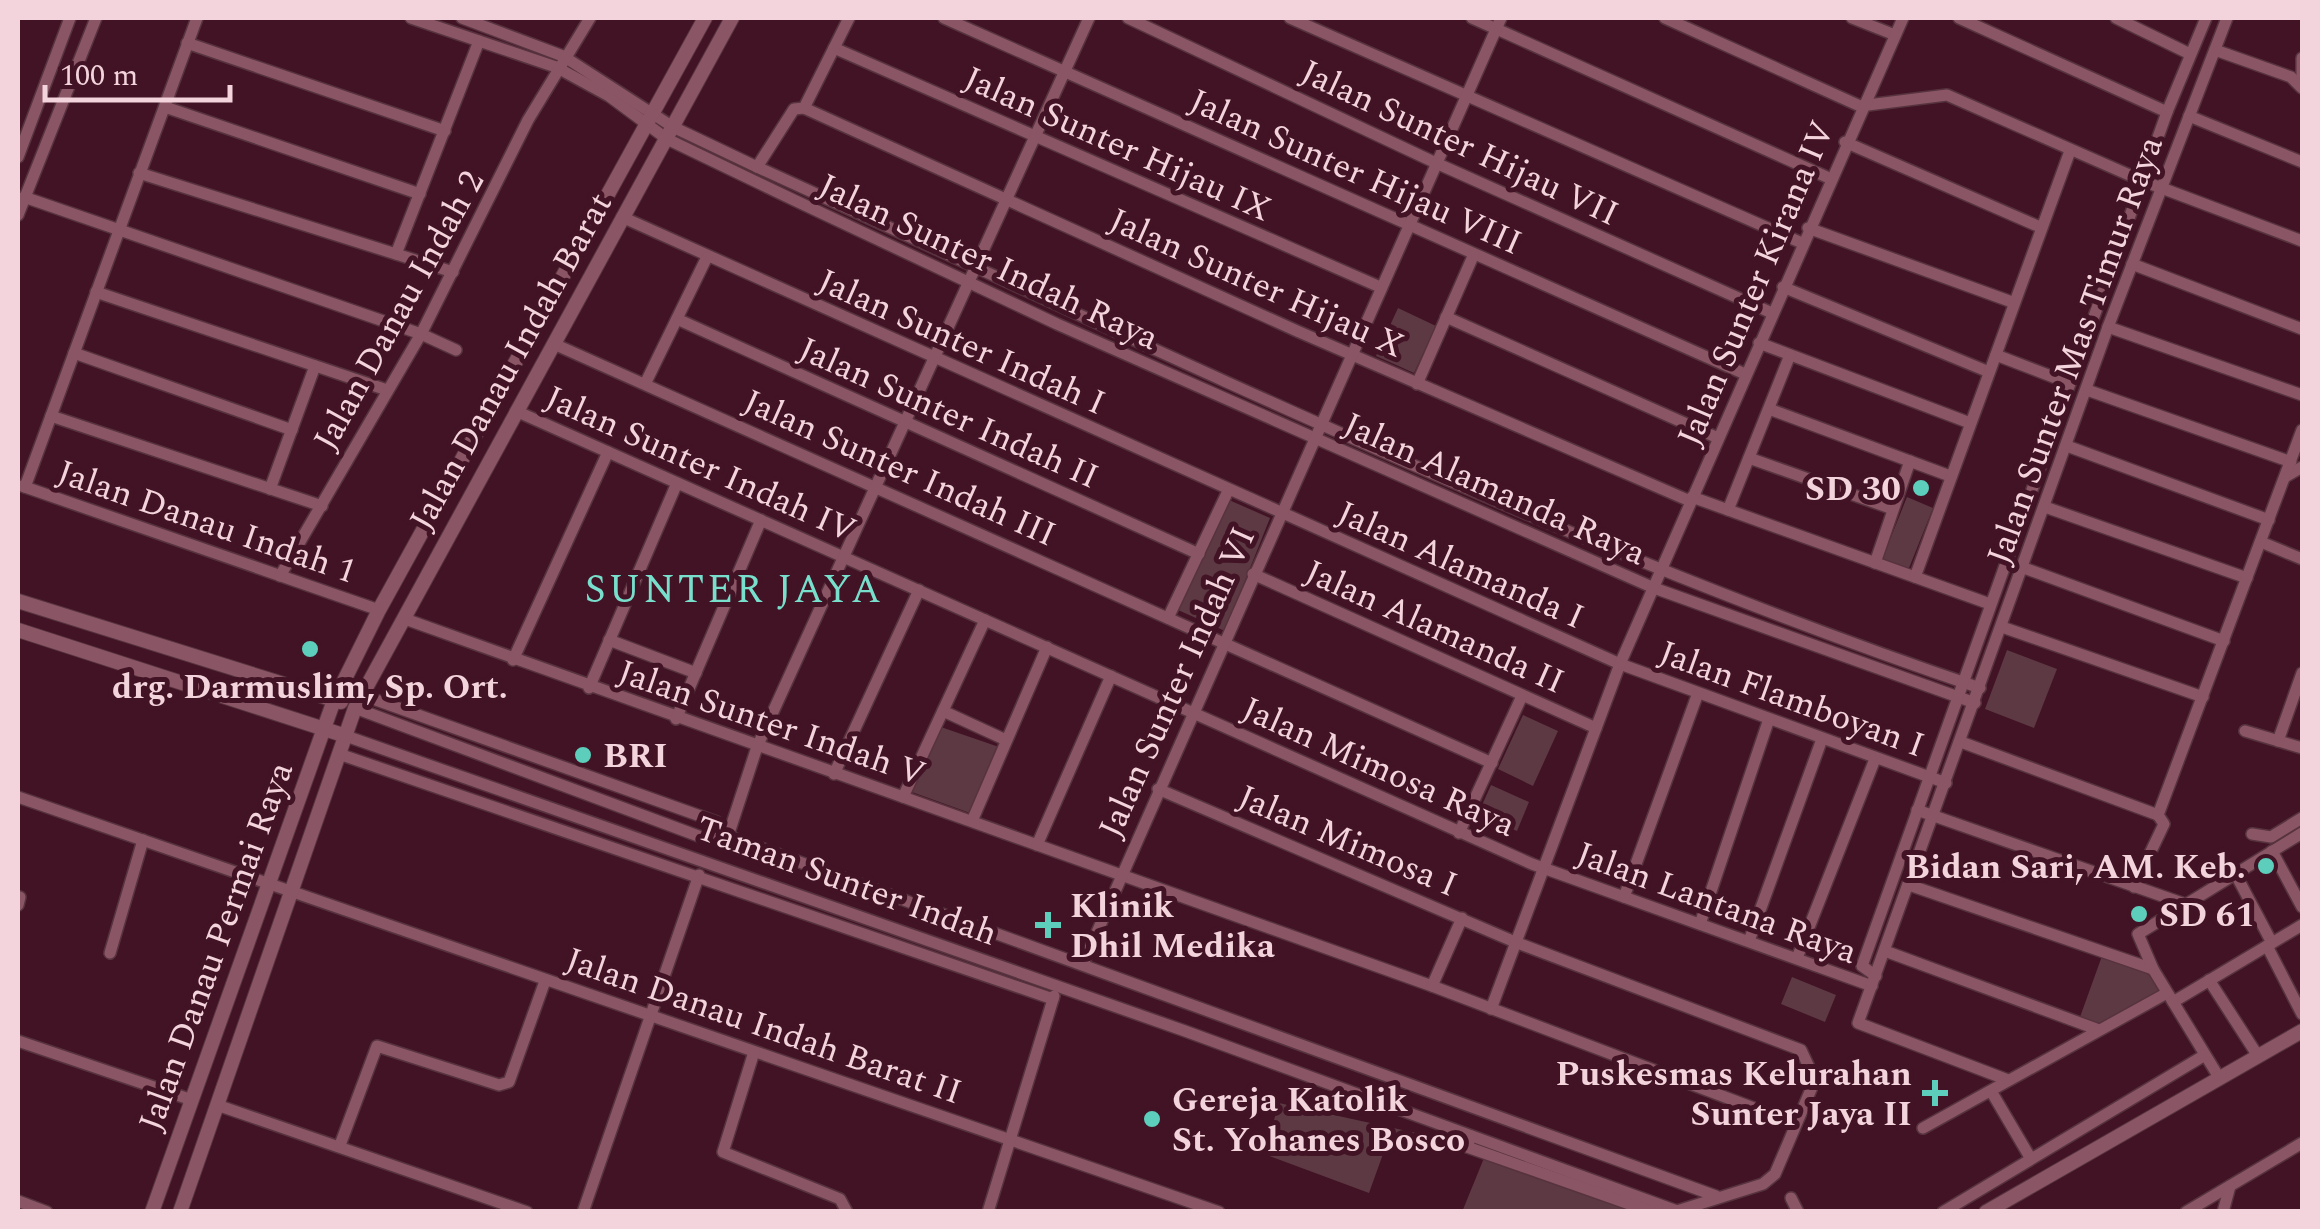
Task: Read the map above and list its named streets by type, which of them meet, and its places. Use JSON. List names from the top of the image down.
{
  "streets": {
    "street": [
      "Jalan Sunter Hijau VII",
      "Jalan Sunter Hijau IX",
      "Jalan Sunter Hijau VIII",
      "Jalan Sunter Indah Raya",
      "Jalan Sunter Hijau X",
      "Jalan Sunter Kirana IV",
      "Jalan Danau Indah 2",
      "Jalan Sunter Indah I",
      "Jalan Sunter Mas Timur Raya",
      "Jalan Danau Indah Barat",
      "Jalan Sunter Indah II",
      "Jalan Sunter Indah IV",
      "Jalan Sunter Indah III",
      "Jalan Alamanda Raya",
      "Jalan Danau Indah 1",
      "Jalan Alamanda I",
      "Jalan Alamanda II",
      "Jalan Sunter Indah VI",
      "Jalan Flamboyan I",
      "Jalan Sunter Indah V",
      "Jalan Mimosa Raya",
      "Jalan Mimosa I",
      "Taman Sunter Indah",
      "Jalan Lantana Raya",
      "Jalan Danau Permai Raya",
      "Jalan Danau Indah Barat II"
    ]
  },
  "crossings": [
    ["Jalan Sunter Hijau VII", "Jalan Sunter Kirana IV"],
    ["Jalan Sunter Hijau VII", "Jalan Sunter Indah VI"],
    ["Jalan Sunter Hijau IX", "Jalan Sunter Indah VI"],
    ["Jalan Sunter Hijau VIII", "Jalan Sunter Kirana IV"],
    ["Jalan Sunter Hijau VIII", "Jalan Sunter Indah VI"],
    ["Jalan Sunter Indah Raya", "Jalan Danau Indah 2"],
    ["Jalan Sunter Indah Raya", "Jalan Danau Indah Barat"],
    ["Jalan Sunter Indah Raya", "Jalan Alamanda Raya"],
    ["Jalan Sunter Indah Raya", "Jalan Sunter Indah VI"],
    ["Jalan Sunter Hijau X", "Jalan Sunter Kirana IV"],
    ["Jalan Sunter Hijau X", "Jalan Sunter Mas Timur Raya"],
    ["Jalan Sunter Hijau X", "Jalan Sunter Indah VI"],
    ["Jalan Sunter Kirana IV", "Jalan Alamanda Raya"],
    ["Jalan Danau Indah 2", "Jalan Danau Indah 1"],
    ["Jalan Sunter Indah I", "Jalan Danau Indah Barat"],
    ["Jalan Sunter Indah I", "Jalan Alamanda I"],
    ["Jalan Sunter Indah I", "Jalan Sunter Indah VI"],
    ["Jalan Sunter Mas Timur Raya", "Jalan Alamanda Raya"],
    ["Jalan Sunter Mas Timur Raya", "Jalan Flamboyan I"],
    ["Jalan Sunter Mas Timur Raya", "Jalan Lantana Raya"],
    ["Jalan Danau Indah Barat", "Jalan Sunter Indah IV"],
    ["Jalan Danau Indah Barat", "Jalan Sunter Indah III"],
    ["Jalan Danau Indah Barat", "Jalan Danau Indah 1"],
    ["Jalan Danau Indah Barat", "Jalan Sunter Indah V"],
    ["Jalan Danau Indah Barat", "Taman Sunter Indah"],
    ["Jalan Danau Indah Barat", "Jalan Danau Permai Raya"],
    ["Jalan Sunter Indah IV", "Jalan Sunter Indah VI"],
    ["Jalan Sunter Indah IV", "Jalan Mimosa Raya"],
    ["Jalan Sunter Indah III", "Jalan Sunter Indah VI"],
    ["Jalan Alamanda Raya", "Jalan Sunter Indah VI"],
    ["Jalan Alamanda I", "Jalan Sunter Indah VI"],
    ["Jalan Alamanda I", "Jalan Flamboyan I"],
    ["Jalan Alamanda II", "Jalan Sunter Indah VI"],
    ["Jalan Sunter Indah VI", "Jalan Sunter Indah V"],
    ["Jalan Sunter Indah VI", "Jalan Mimosa Raya"],
    ["Jalan Sunter Indah VI", "Jalan Mimosa I"],
    ["Jalan Sunter Indah V", "Jalan Mimosa I"],
    ["Jalan Mimosa Raya", "Jalan Lantana Raya"],
    ["Taman Sunter Indah", "Jalan Danau Permai Raya"],
    ["Jalan Danau Permai Raya", "Jalan Danau Indah Barat II"]
  ],
  "districts": ["SUNTER JAYA"],
  "places": {
    "other": [
      "SD 30",
      "drg. Darmuslim, Sp. Ort.",
      "BRI",
      "Bidan Sari, AM. Keb.",
      "SD 61",
      "Gereja Katolik St. Yohanes Bosco"
    ],
    "health": ["Klinik Dhil Medika", "Puskesmas Kelurahan Sunter Jaya II"]
  },
  "scale_bar": "100 m"
}
